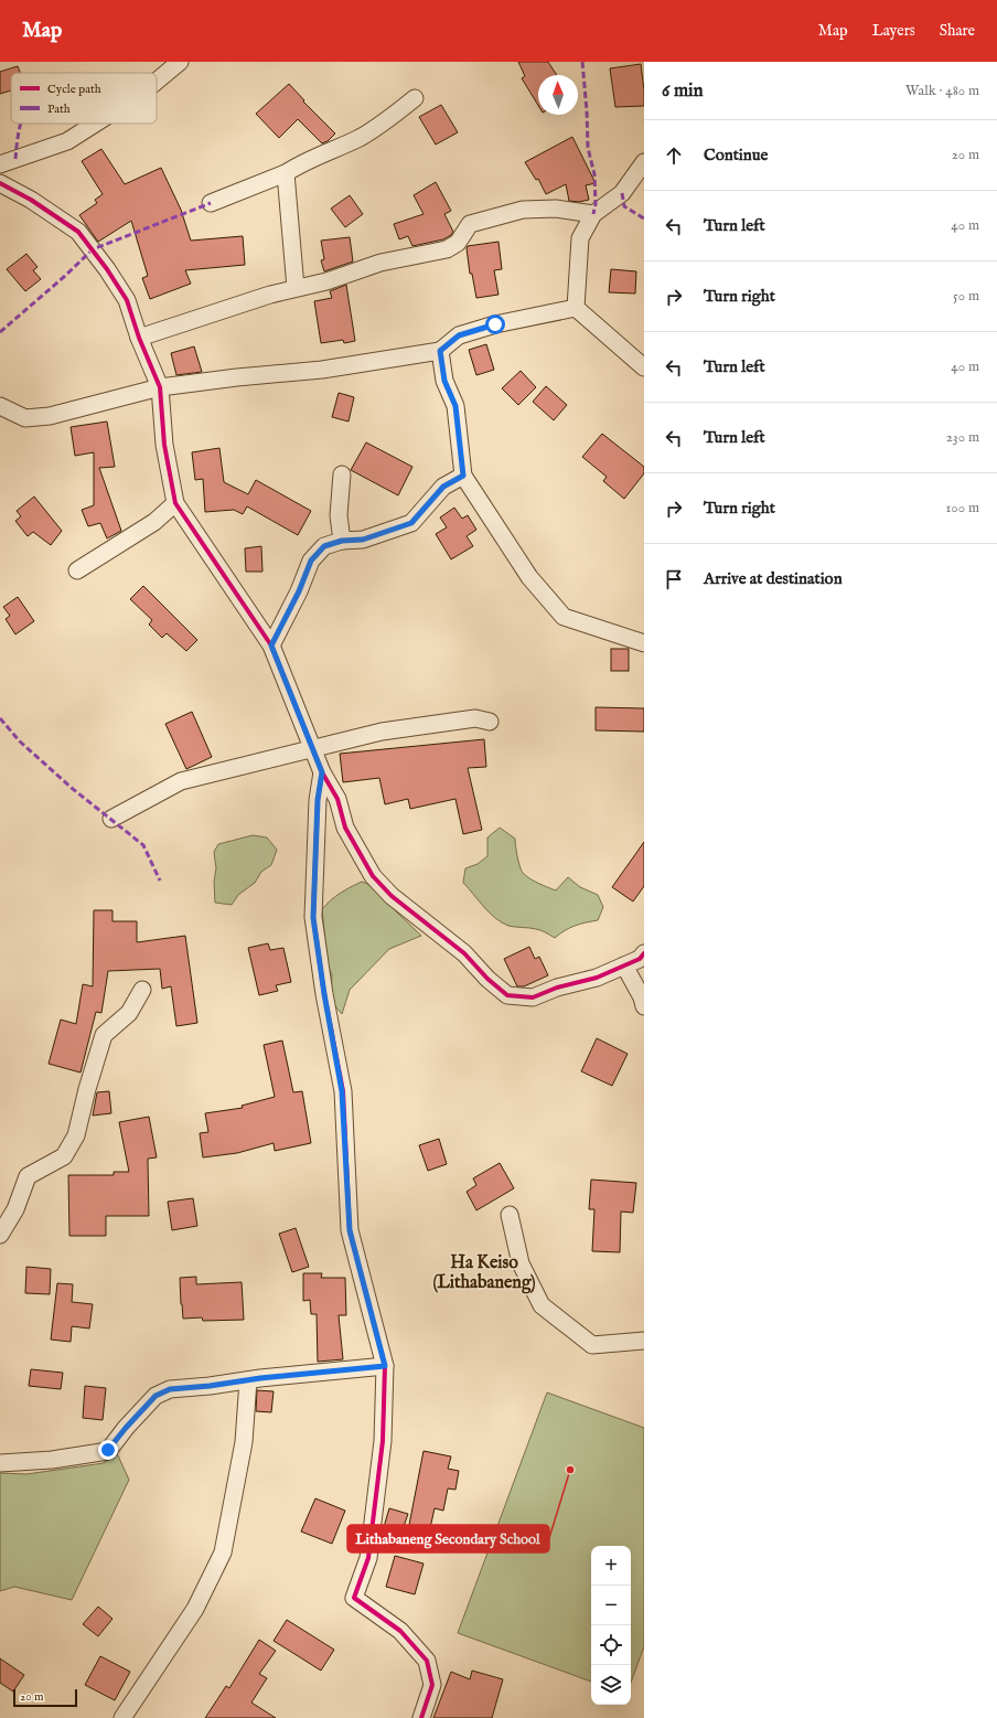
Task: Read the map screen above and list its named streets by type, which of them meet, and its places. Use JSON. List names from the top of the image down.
{
  "districts": ["Ha Keiso (Lithabaneng)"],
  "places": ["Lithabaneng Secondary School"],
  "legend": ["Cycle path", "Path"],
  "scale_bar": "20 m",
  "north": "top",
  "page": {
    "header": "Map",
    "nav": ["Map", "Layers", "Share"],
    "heading": ["6 min", "Walk · 480 m"],
    "list": [
      ["Continue", "20 m"],
      ["Turn left", "40 m"],
      ["Turn right", "50 m"],
      ["Turn left", "40 m"],
      ["Turn left", "230 m"],
      ["Turn right", "100 m"],
      "Arrive at destination"
    ],
    "map_buttons": ["+", "−"],
    "scale": "20 m"
  }
}
